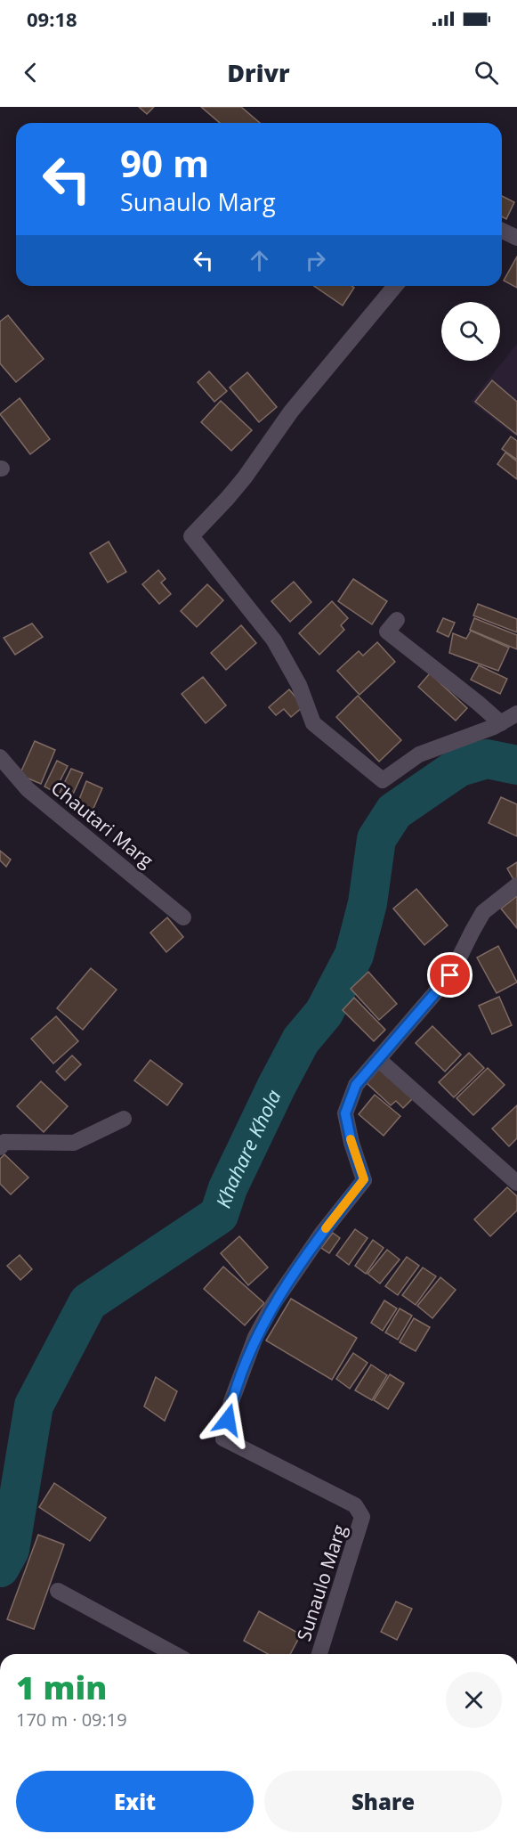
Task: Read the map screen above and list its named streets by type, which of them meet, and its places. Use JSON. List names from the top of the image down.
{
  "streets": {
    "street": ["Chautari Marg", "Sunaulo Marg"]
  },
  "water": ["Khahare Khola"],
  "page": {
    "status": "09:18",
    "header": "Drivr",
    "turn": ["90 m", "Sunaulo Marg"],
    "heading": ["1 min", "170 m · 09:19"],
    "buttons": ["Exit", "Share"]
  }
}
